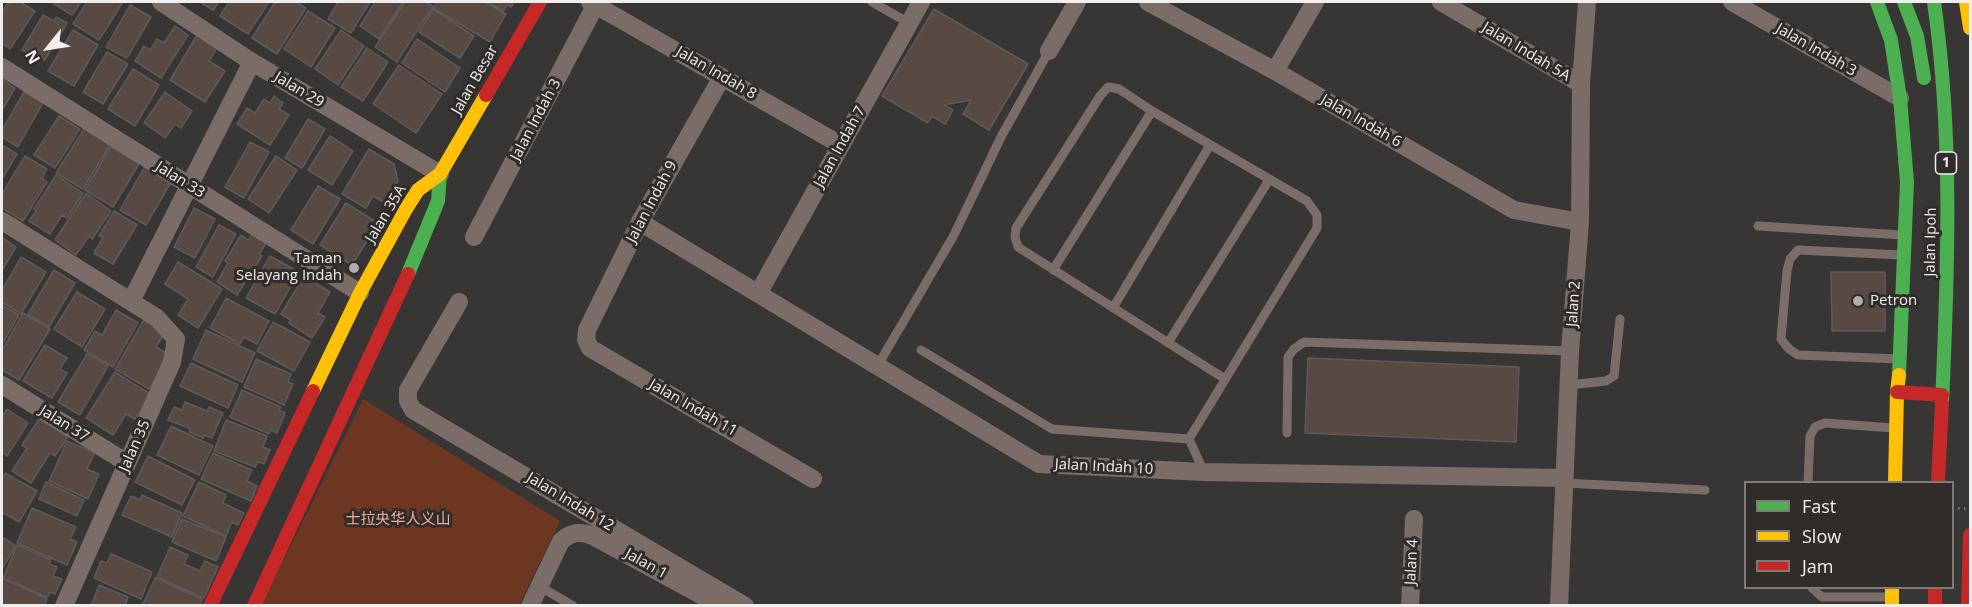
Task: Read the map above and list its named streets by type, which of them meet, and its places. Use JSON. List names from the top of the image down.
{
  "streets": {
    "main road": [
      "Jalan Besar",
      "1",
      "Jalan 35A",
      "Jalan Ipoh"
    ],
    "street": [
      "Jalan Indah 3",
      "Jalan Indah 5A",
      "Jalan Indah 8",
      "Jalan 29",
      "Jalan Indah 6",
      "Jalan Indah 7",
      "Jalan 33",
      "Jalan Indah 9",
      "Jalan 2",
      "Jalan Indah 11",
      "Jalan 37",
      "Jalan 35",
      "Jalan Indah 10",
      "Jalan Indah 12",
      "Jalan 4",
      "Jalan 1"
    ]
  },
  "crossings": [
    ["Jalan Indah 3", "Jalan Indah 8"],
    ["Jalan Indah 5A", "Jalan 2"],
    ["Jalan Indah 8", "Jalan Indah 7"],
    ["Jalan Indah 8", "Jalan Indah 9"],
    ["Jalan Besar", "Jalan 29"],
    ["Jalan Besar", "Jalan 35A"],
    ["Jalan 29", "Jalan 35A"],
    ["Jalan Indah 6", "Jalan 2"],
    ["Jalan Indah 7", "Jalan Indah 10"],
    ["Jalan 33", "Jalan 35A"],
    ["Jalan Indah 9", "Jalan Indah 11"],
    ["Jalan Indah 9", "Jalan Indah 10"],
    ["Jalan 2", "Jalan Indah 10"],
    ["Jalan 37", "Jalan 35"]
  ],
  "parks": ["士拉央华人义山"],
  "places": ["Taman Selayang Indah", "Petron"],
  "legend": ["Fast", "Slow", "Jam"],
  "north": "bottom left"
}
